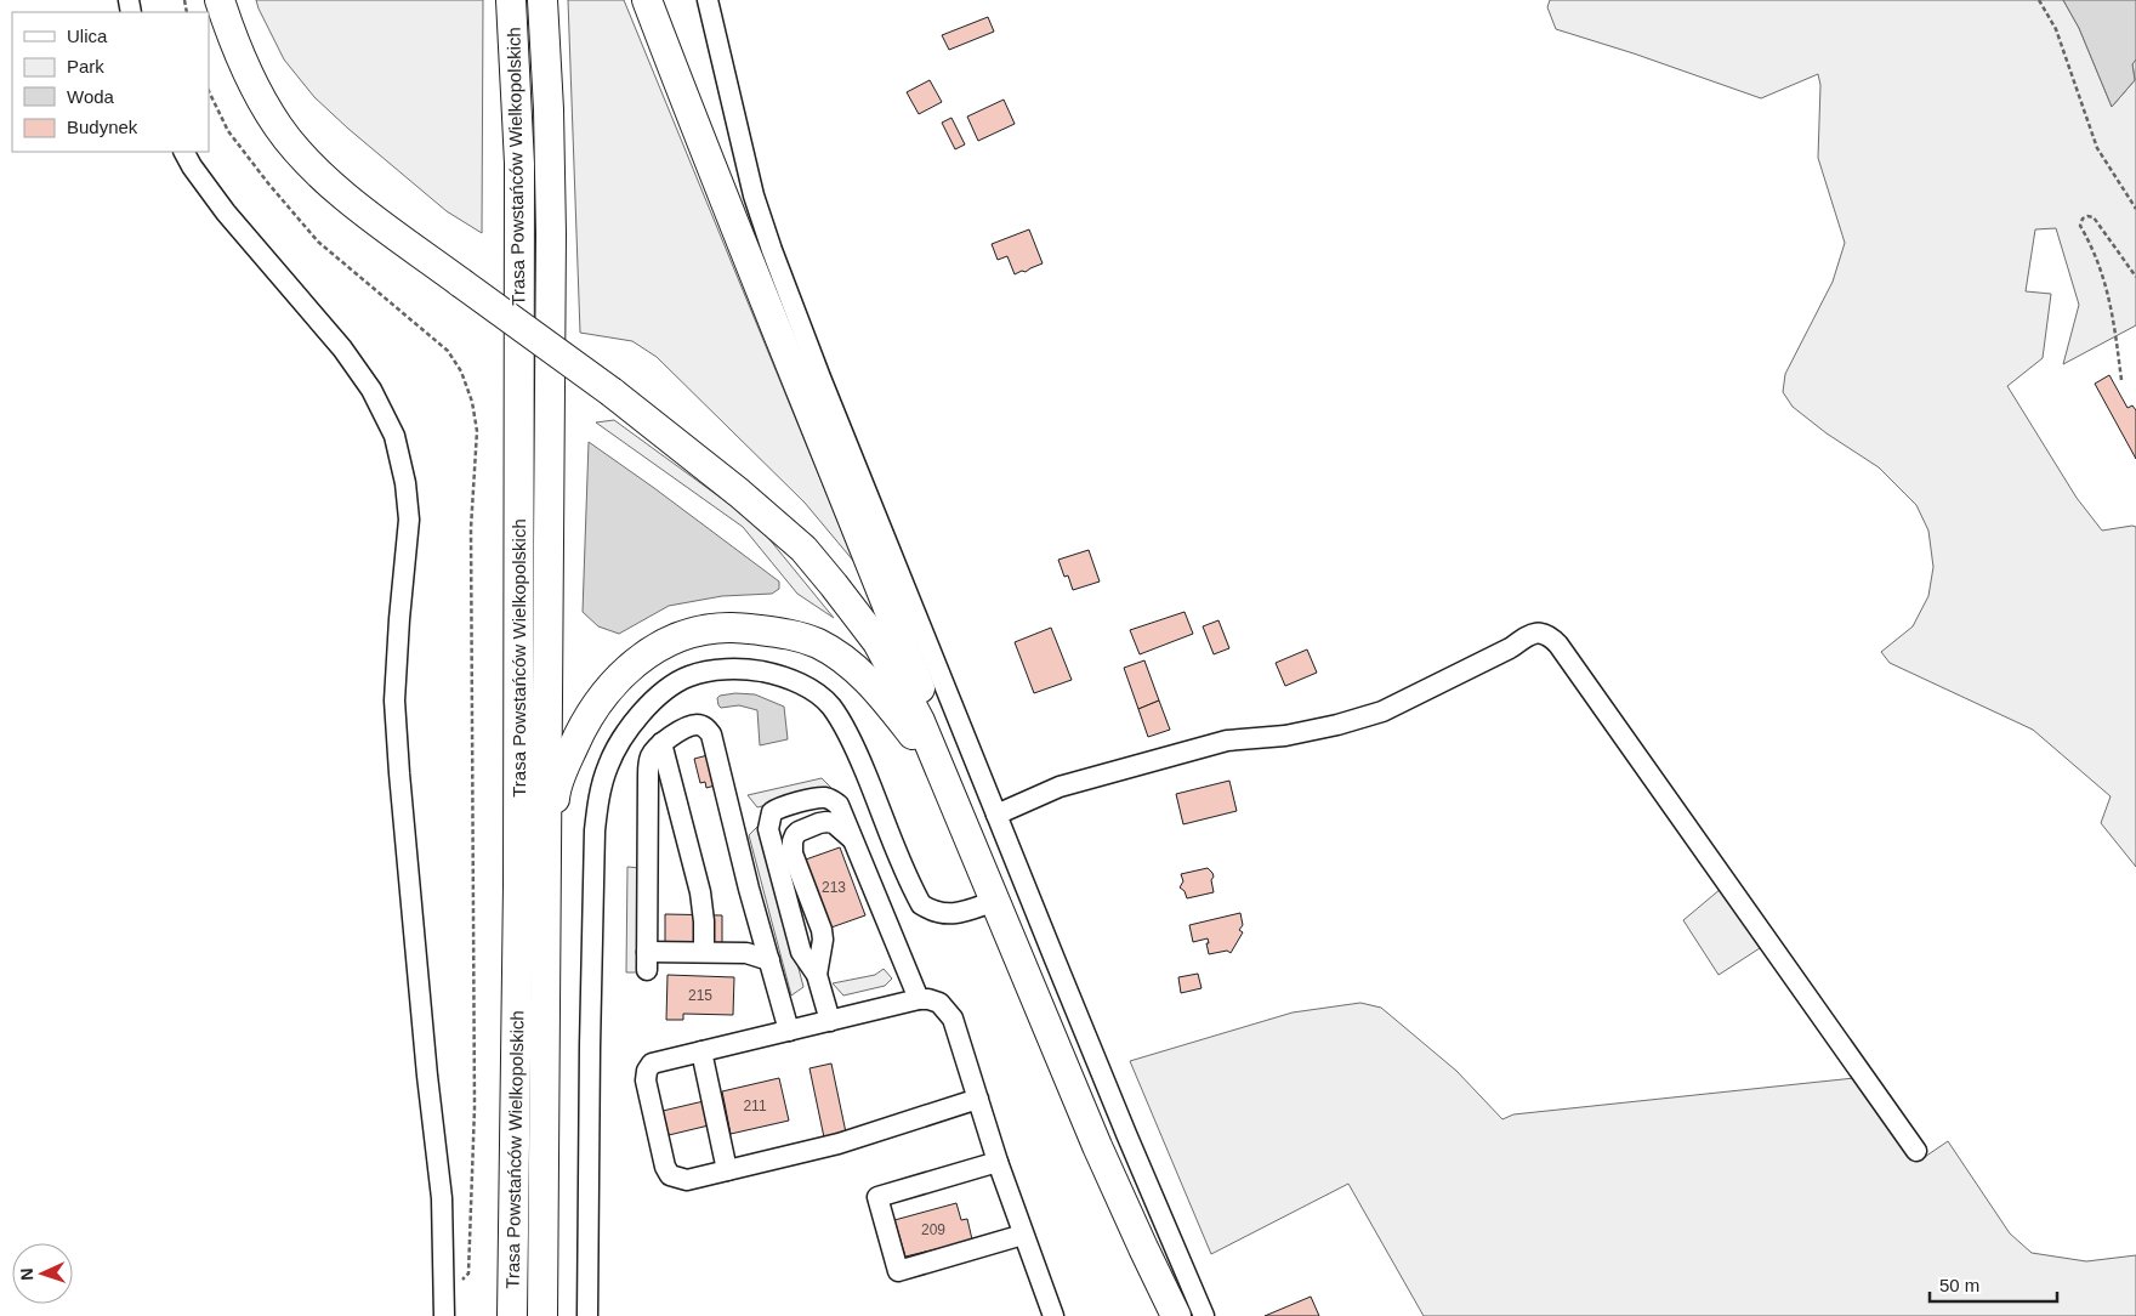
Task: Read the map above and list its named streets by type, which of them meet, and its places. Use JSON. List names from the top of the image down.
{
  "streets": {
    "highway": ["Trasa Powstańców Wielkopolskich"]
  },
  "house_numbers": [
    "213",
    "215",
    "211",
    "209"
  ],
  "legend": [
    "Ulica",
    "Park",
    "Woda",
    "Budynek"
  ],
  "scale_bar": "50 m",
  "north": "left"
}
